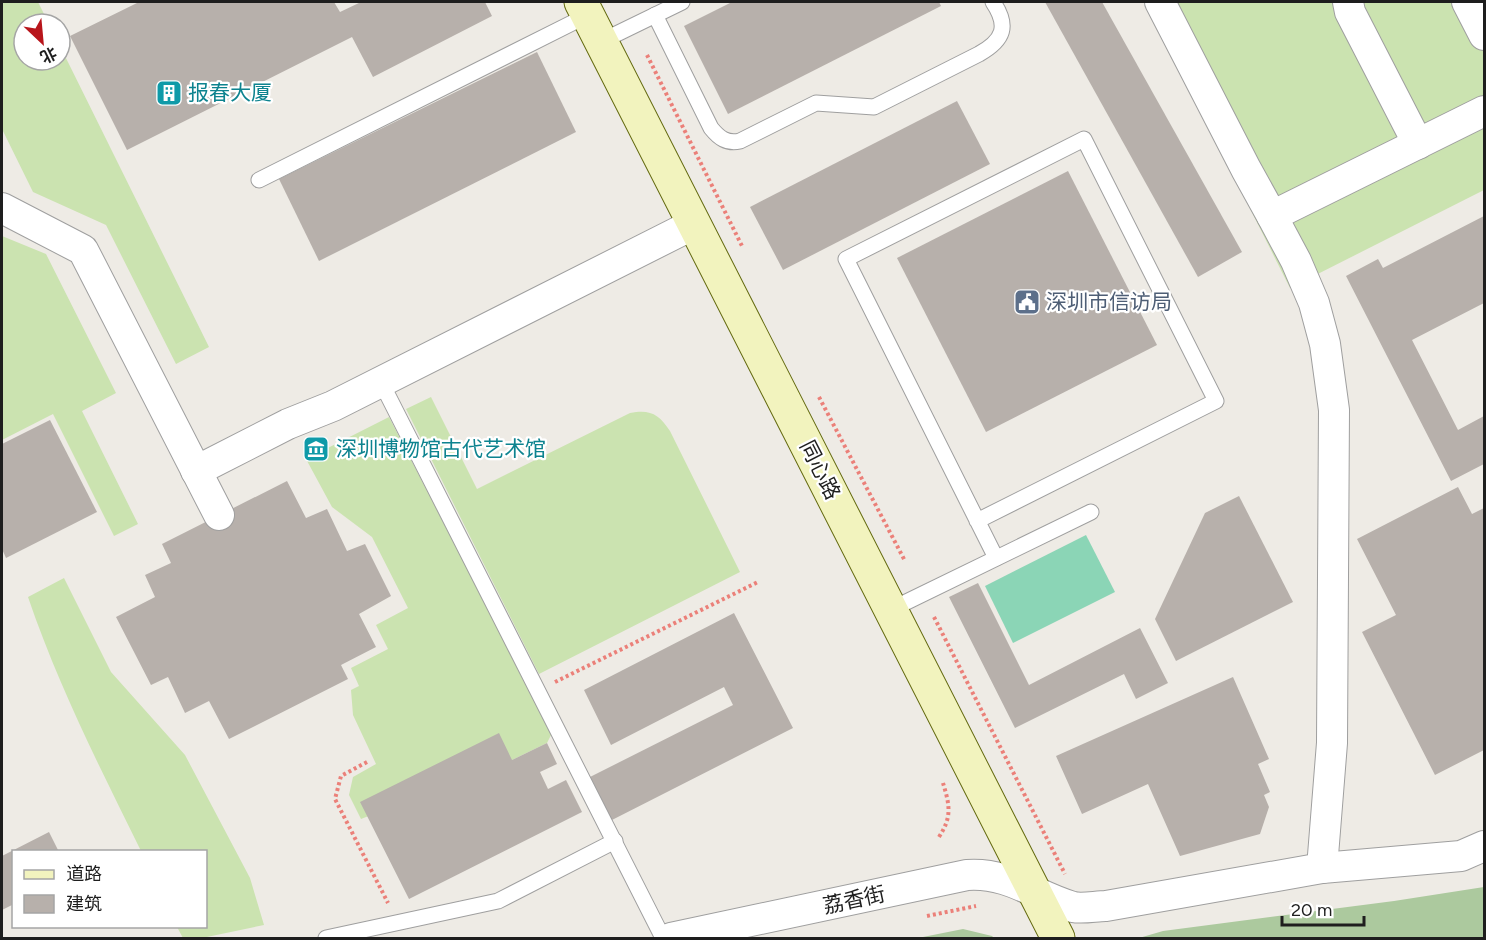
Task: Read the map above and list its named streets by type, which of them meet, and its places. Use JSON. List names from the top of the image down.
{
  "streets": {
    "street": ["同心路", "荔香街"]
  },
  "crossings": [
    ["同心路", "荔香街"]
  ],
  "places": {
    "building": ["报春大厦"],
    "public building": ["深圳市信访局"],
    "museum": ["深圳博物馆古代艺术馆"]
  },
  "legend": ["道路", "建筑"],
  "scale_bar": "20 m",
  "north": "bottom right"
}
